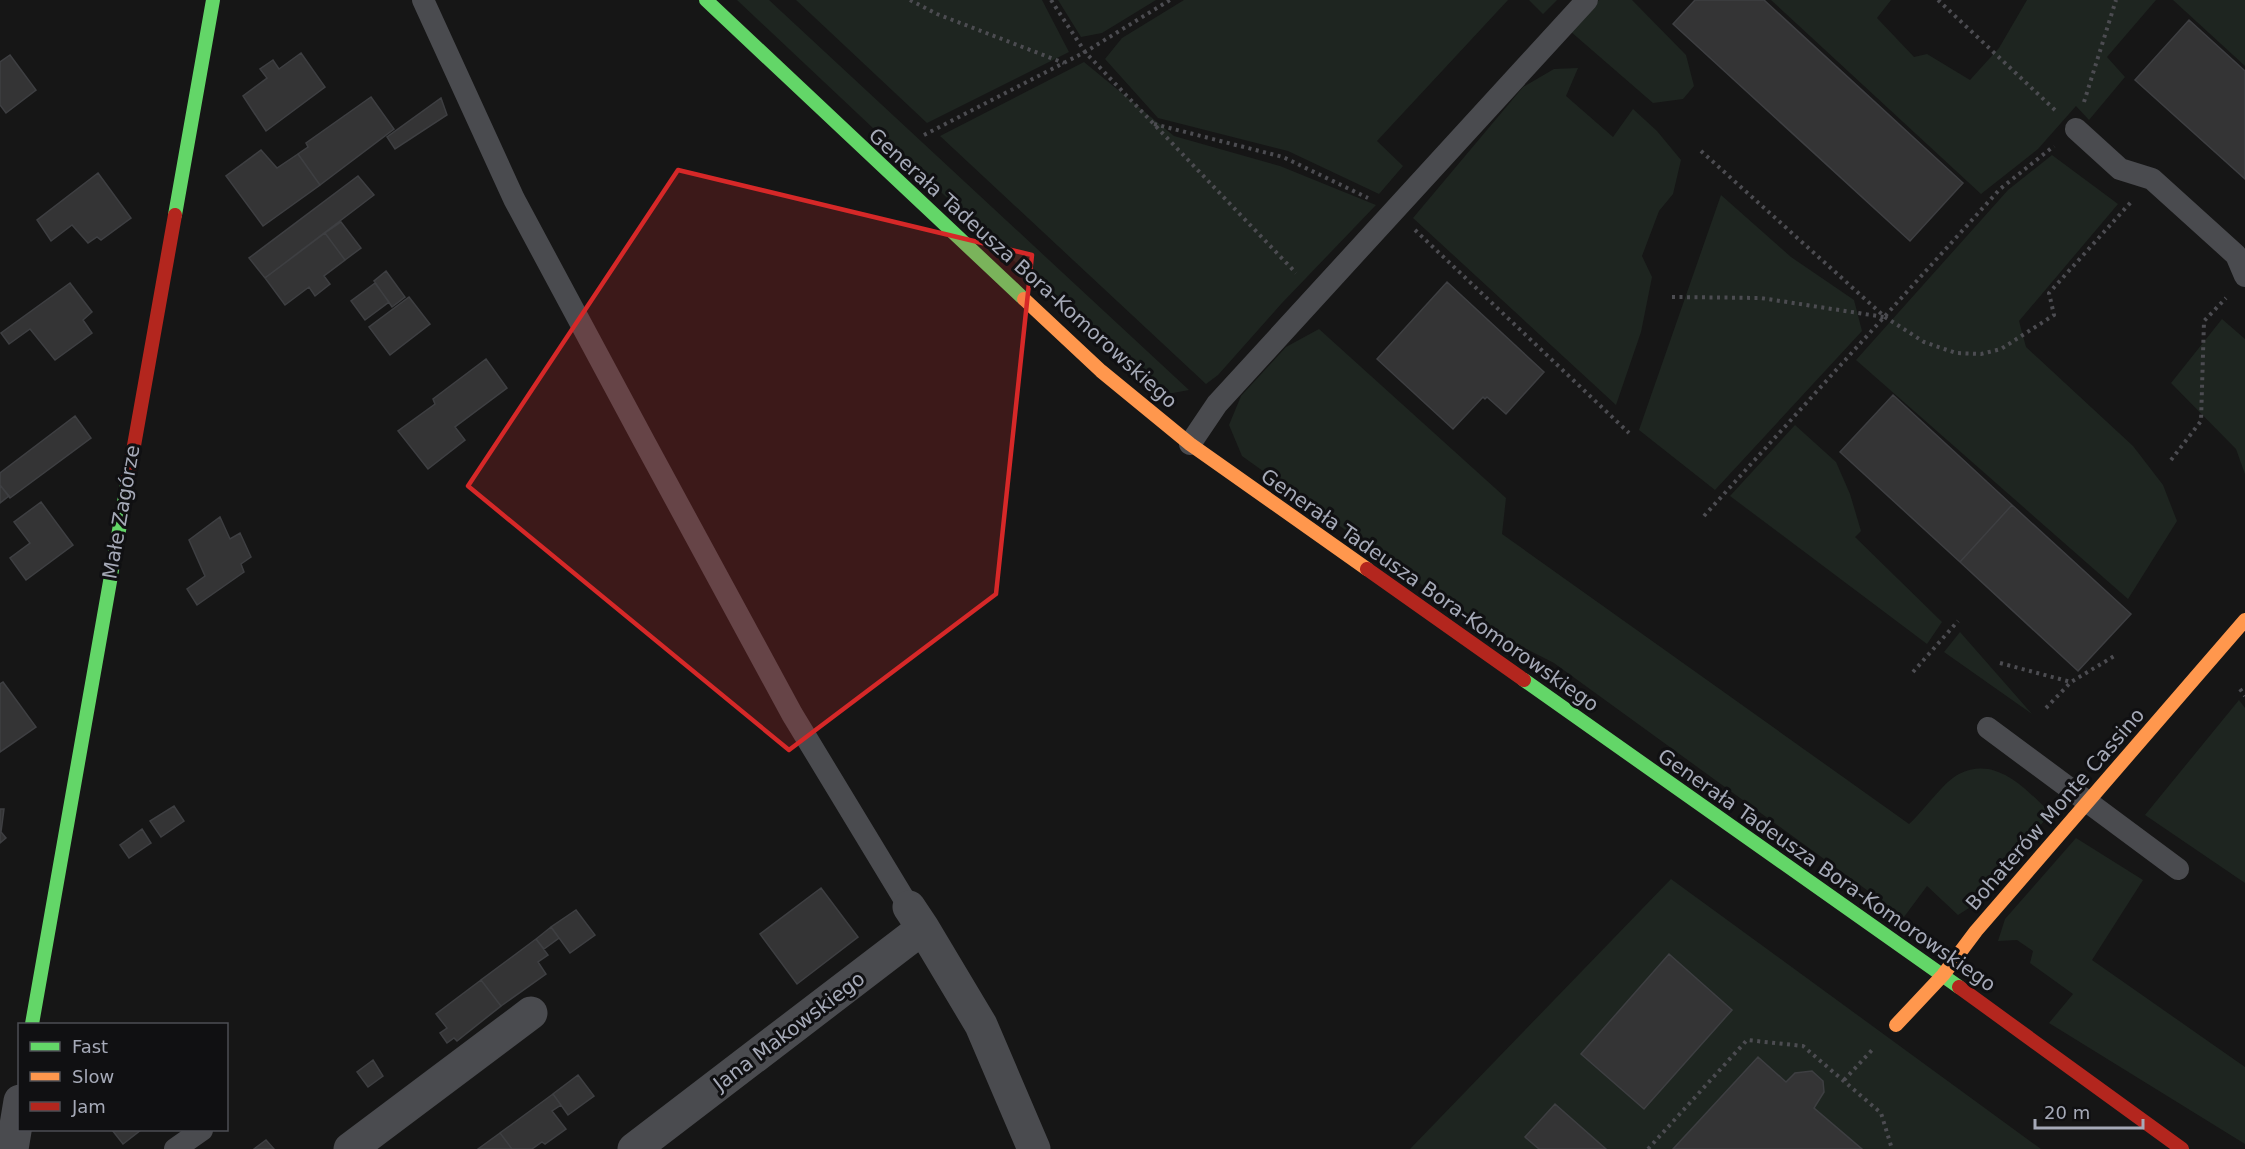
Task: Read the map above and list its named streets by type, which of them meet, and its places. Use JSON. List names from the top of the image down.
{
  "streets": {
    "street": [
      "Generała Tadeusza Bora-Komorowskiego",
      "Małe Zagórze",
      "Bohaterów Monte Cassino",
      "Jana Makowskiego"
    ]
  },
  "crossings": [
    ["Generała Tadeusza Bora-Komorowskiego", "Bohaterów Monte Cassino"]
  ],
  "legend": ["Fast", "Slow", "Jam"],
  "scale_bar": "20 m"
}
